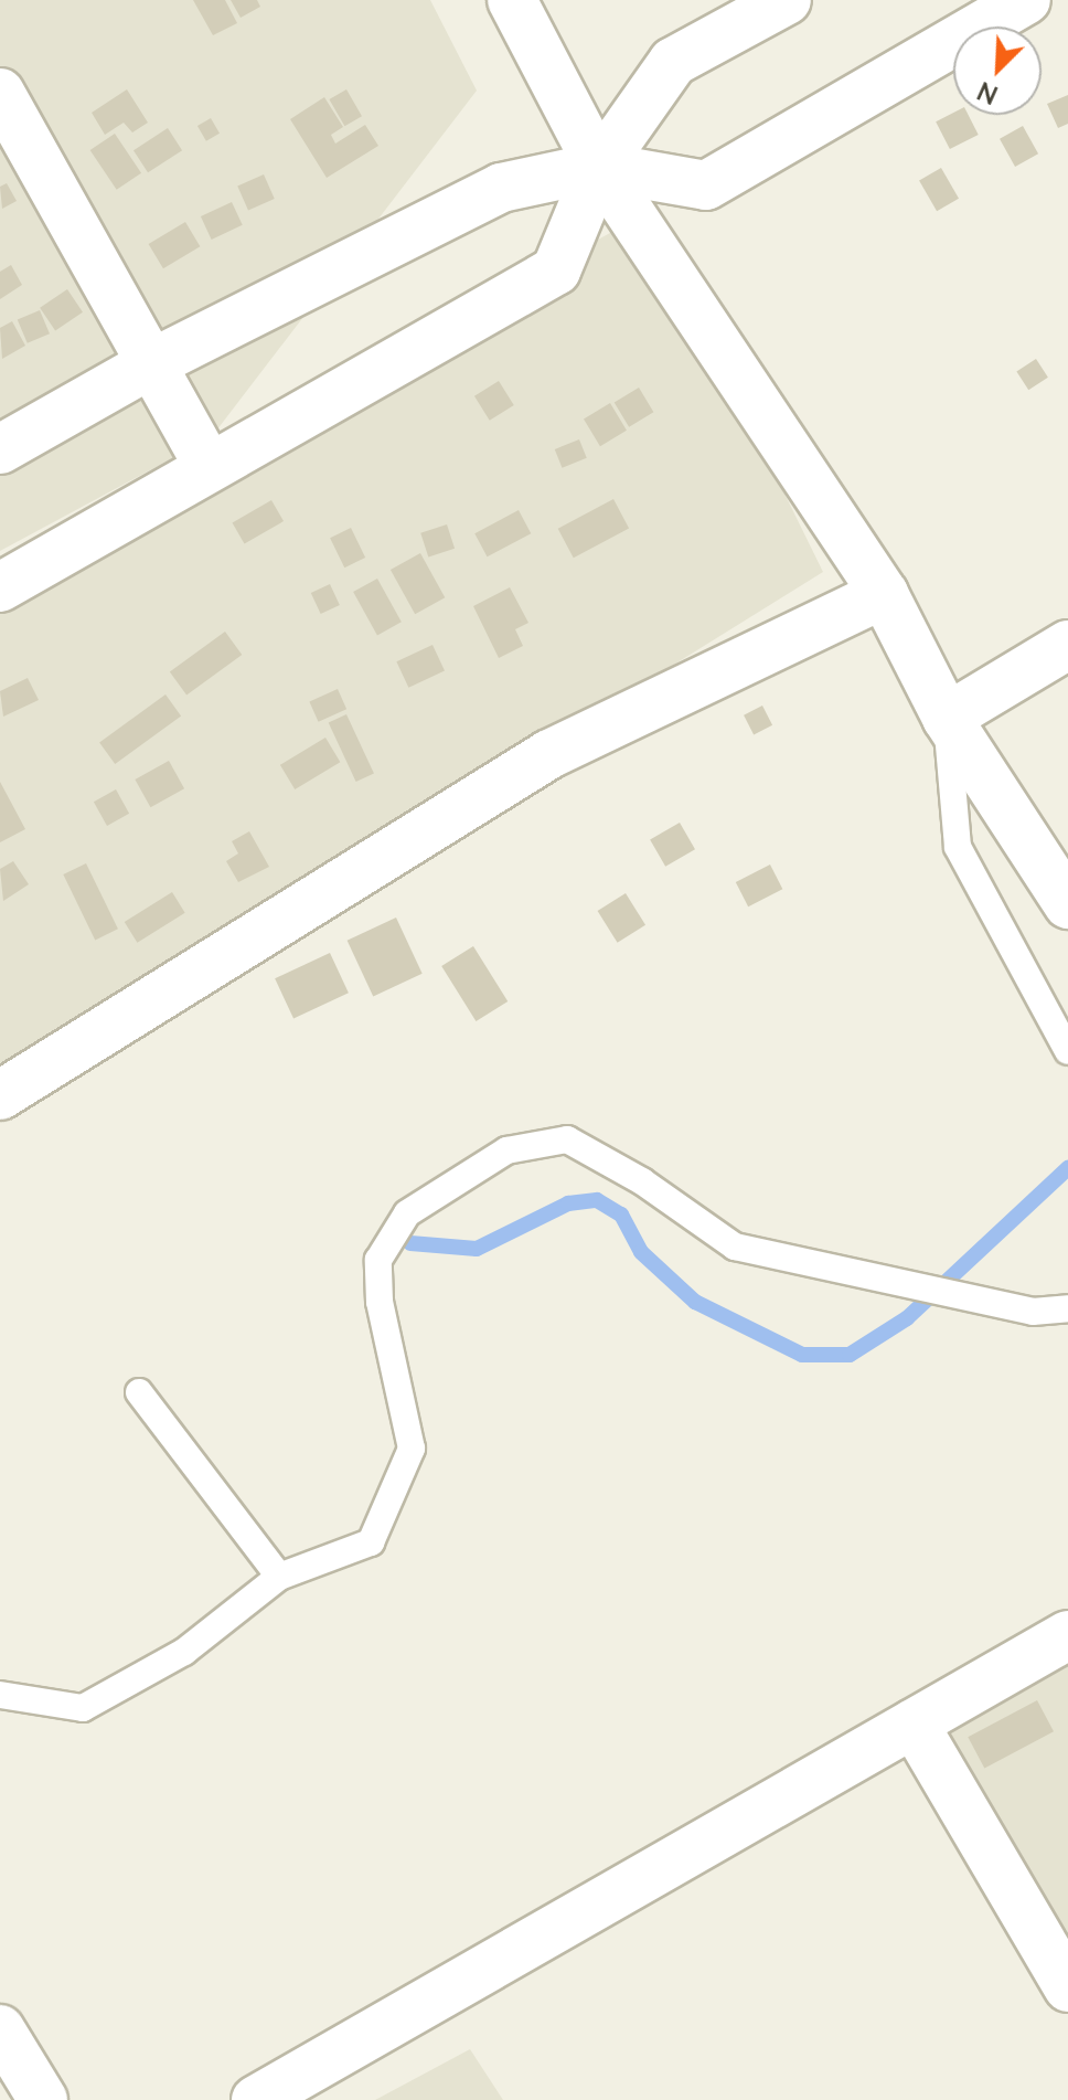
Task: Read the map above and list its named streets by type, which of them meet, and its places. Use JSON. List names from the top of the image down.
{
  "north": "bottom left"
}
